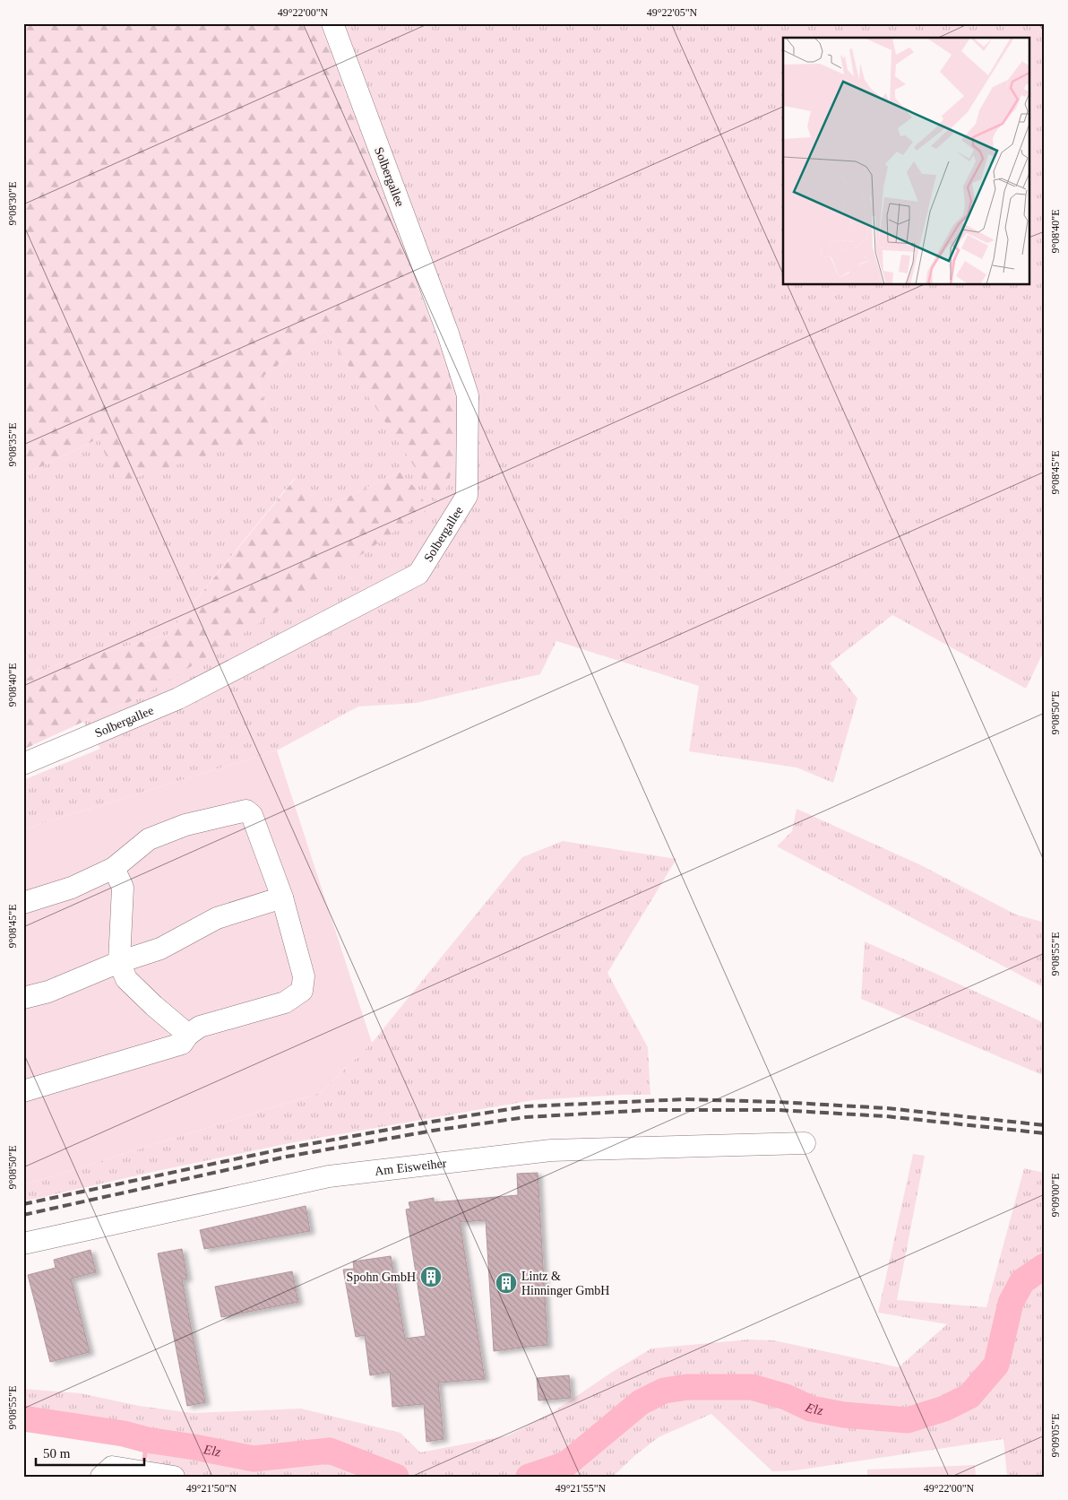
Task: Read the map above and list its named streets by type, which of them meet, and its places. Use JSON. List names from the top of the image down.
{
  "streets": {
    "street": ["Solbergallee", "Am Eisweiher"]
  },
  "water": ["Elz"],
  "places": {
    "building": ["Spohn GmbH", "Lintz & Hinninger GmbH"]
  },
  "scale_bar": "50 m",
  "coordinates": [
    "49°22'00\"N",
    "49°22'05\"N",
    "9°08'30\"E",
    "9°08'40\"E",
    "9°08'35\"E",
    "9°08'45\"E",
    "9°08'50\"E",
    "9°08'55\"E",
    "9°09'00\"E",
    "9°09'05\"E",
    "49°21'50\"N",
    "49°21'55\"N"
  ]
}
